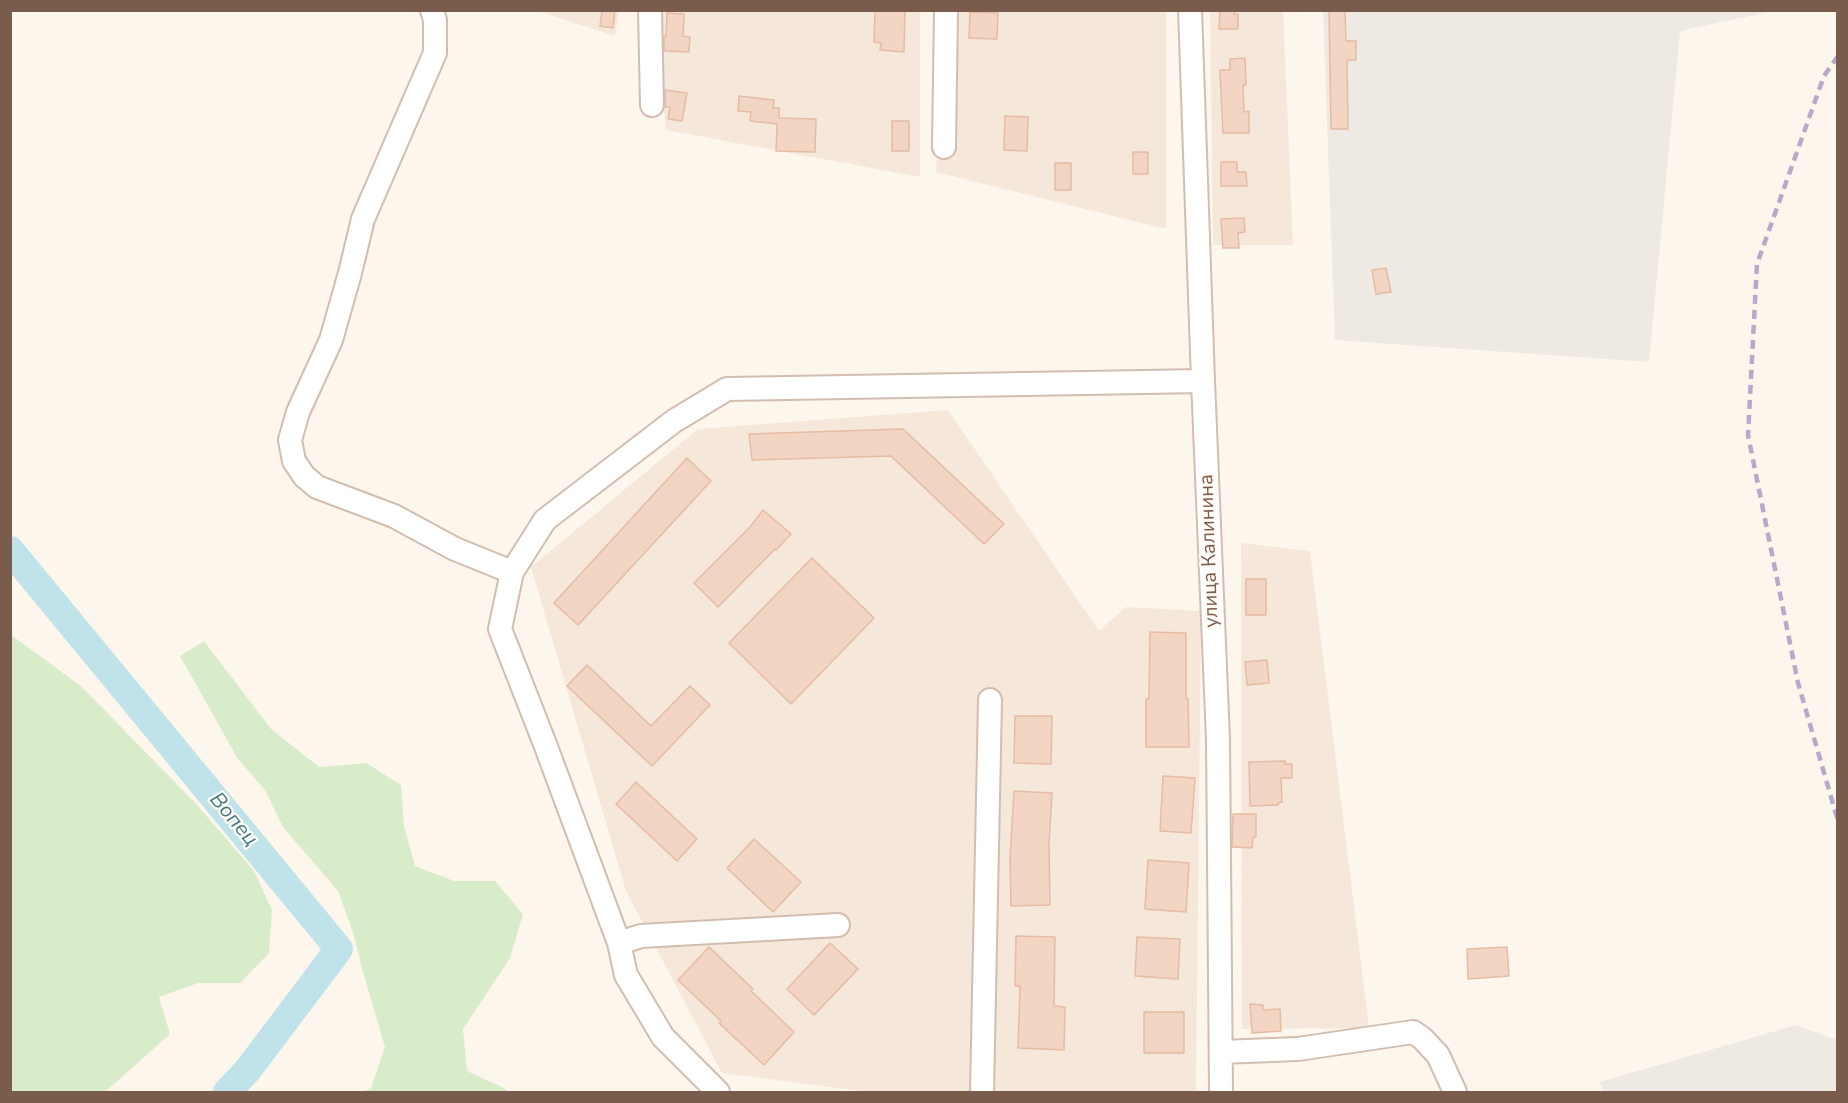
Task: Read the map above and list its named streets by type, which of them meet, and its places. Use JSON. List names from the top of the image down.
{
  "streets": {
    "street": ["улица Калинина"]
  },
  "water": ["Вопец"]
}
